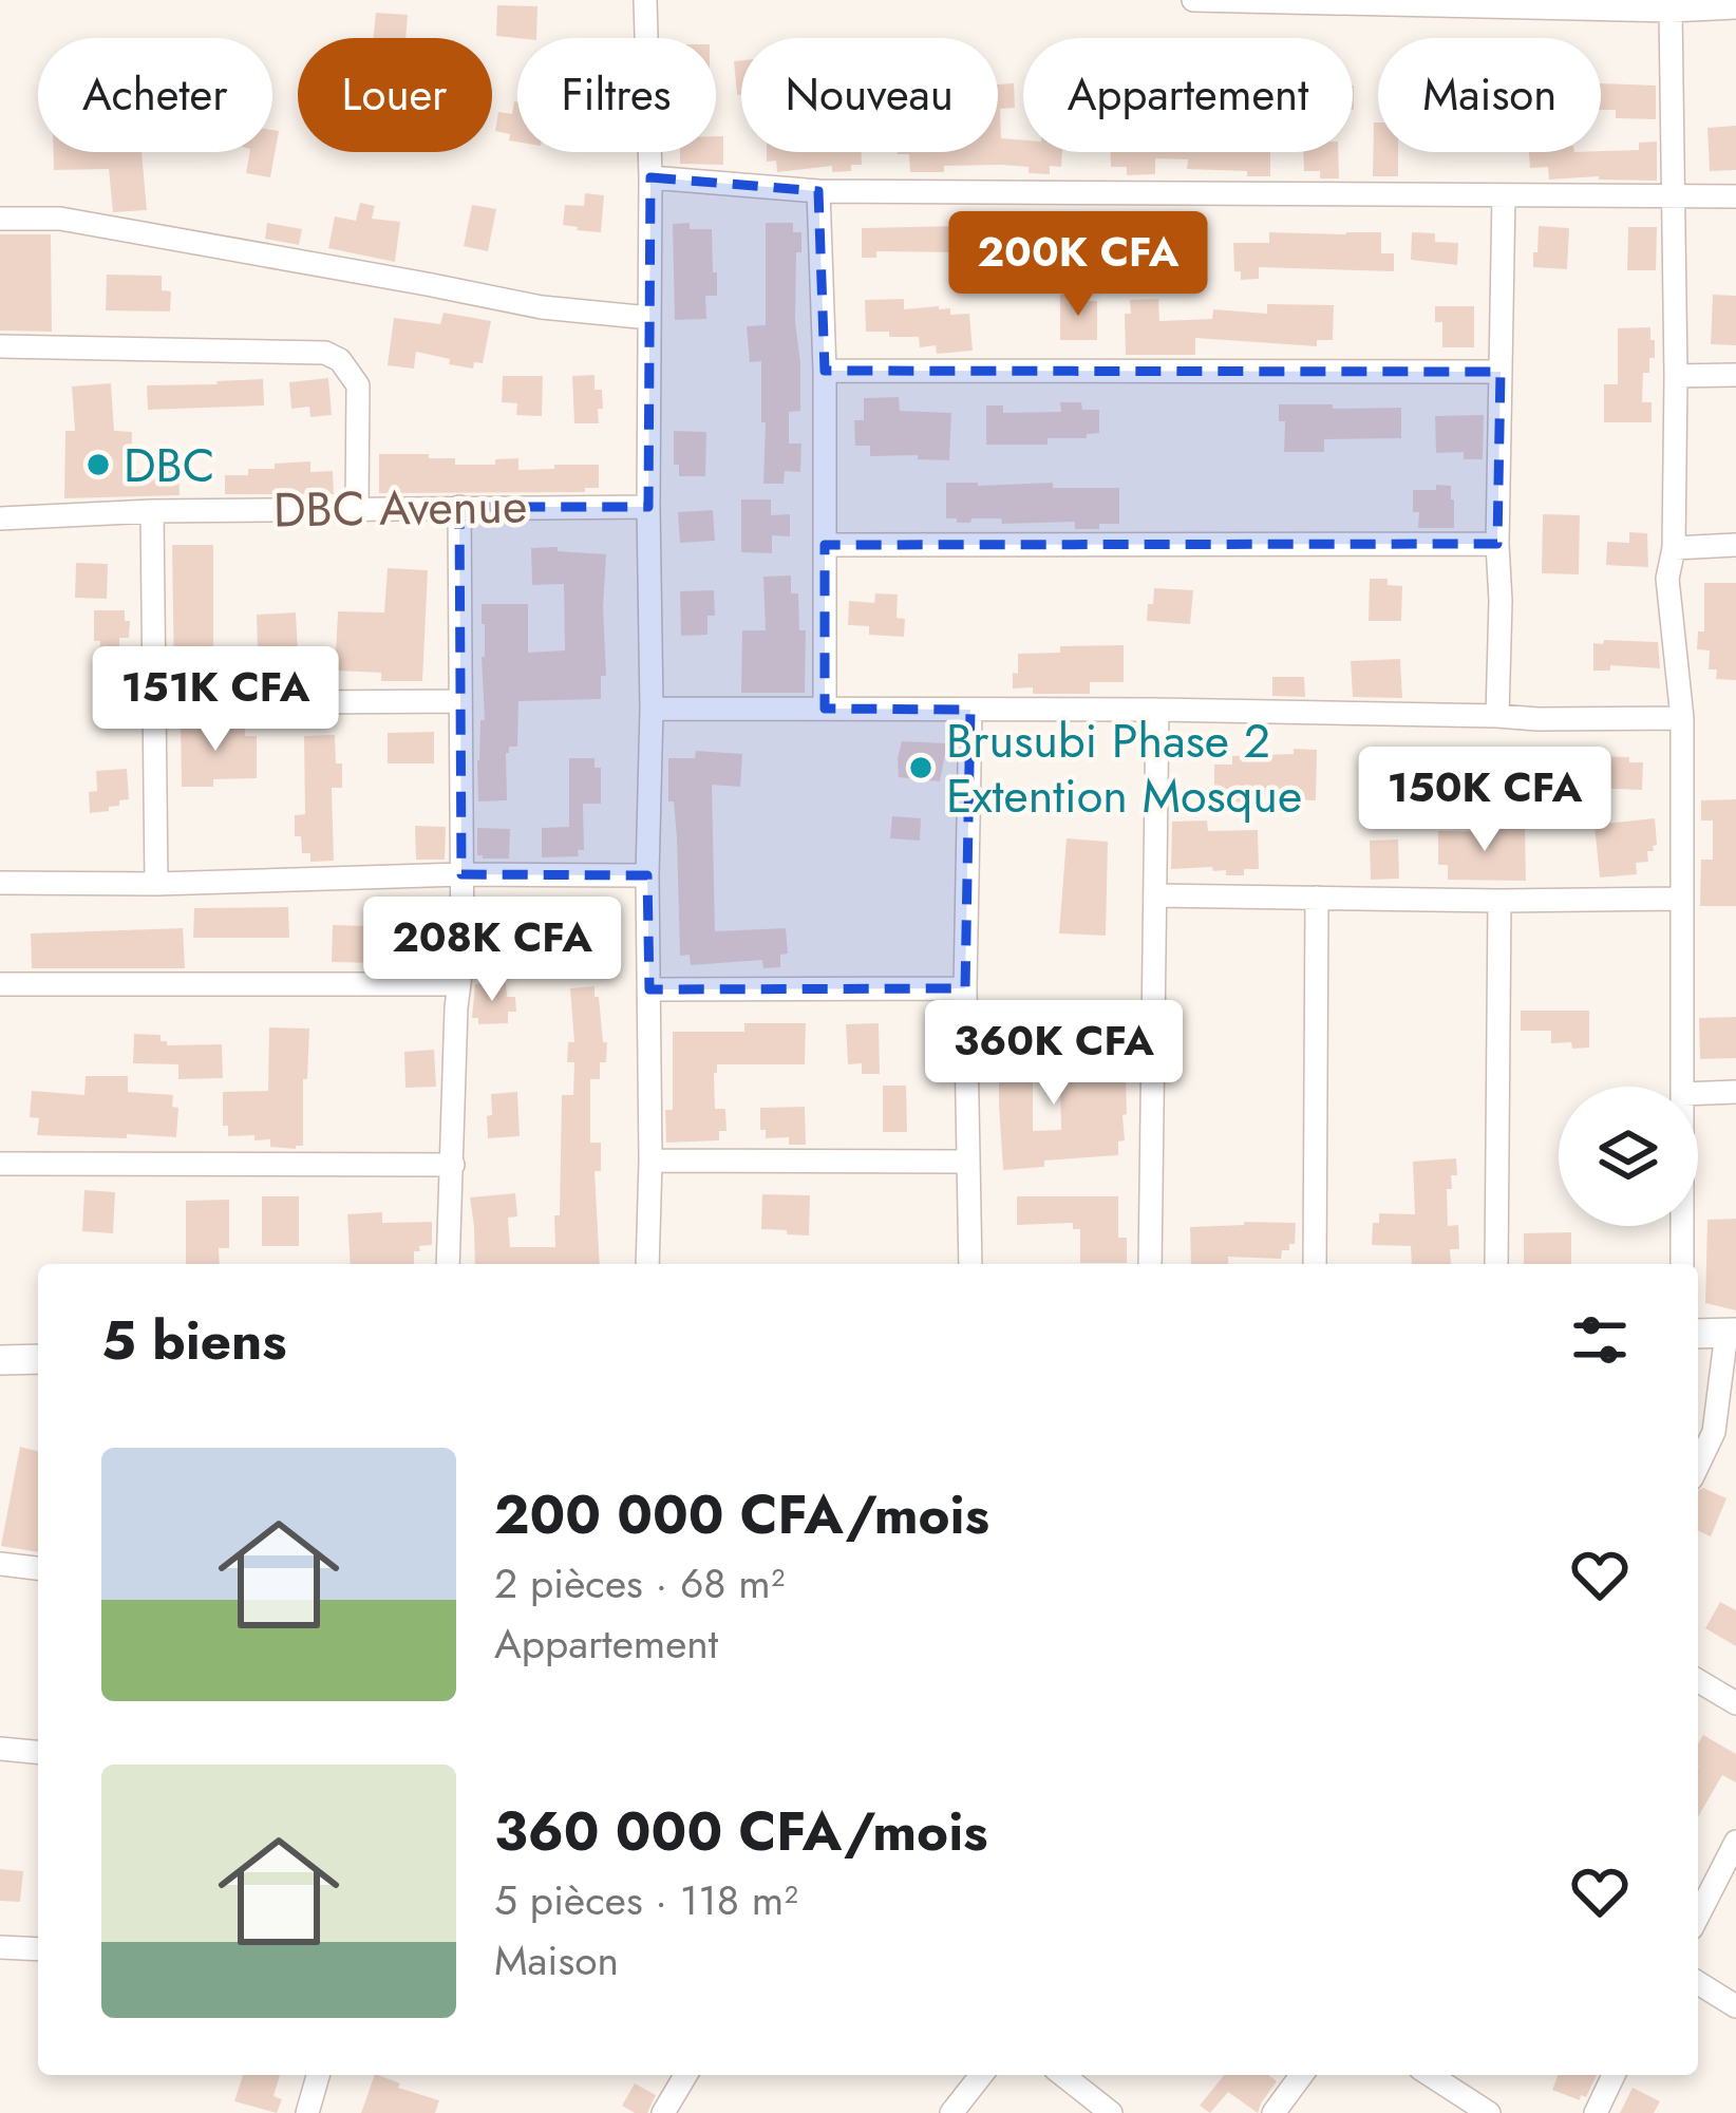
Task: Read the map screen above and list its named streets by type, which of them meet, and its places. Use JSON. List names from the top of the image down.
{
  "streets": {
    "street": ["DBC Avenue"]
  },
  "places": ["DBC", "Brusubi Phase 2 Extention Mosque"],
  "page": {
    "chip": [
      "Acheter",
      "Louer",
      "Filtres",
      "Nouveau",
      "Appartement",
      "Maison"
    ],
    "price": [
      "200K CFA",
      "151K CFA",
      "150K CFA",
      "208K CFA",
      "360K CFA"
    ],
    "heading": "5 biens",
    "list": [
      {
        "name": "200 000 CFA/mois",
        "note": "2 pièces · 68 m² · Appartement"
      },
      {
        "name": "360 000 CFA/mois",
        "note": "5 pièces · 118 m² · Maison"
      }
    ]
  }
}
